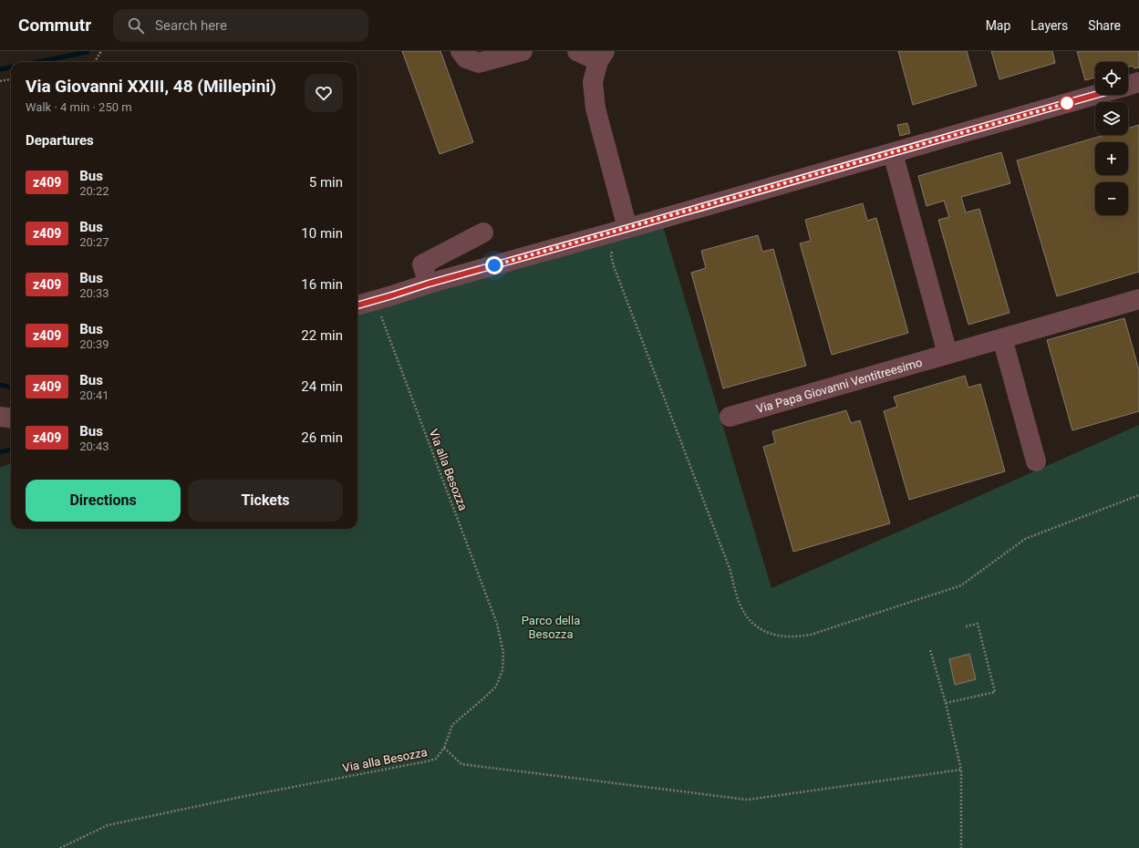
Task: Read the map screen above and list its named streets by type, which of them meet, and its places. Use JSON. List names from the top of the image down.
{
  "streets": {
    "street": ["Via Papa Giovanni Ventitreesimo"],
    "path": ["Via alla Besozza"]
  },
  "parks": ["Parco della Besozza"],
  "lines": ["bus line z409"],
  "page": {
    "header": "Commutr",
    "search": "Search here",
    "nav": ["Map", "Layers", "Share"],
    "map_buttons": ["+", "−"],
    "heading": [
      ["Via Giovanni XXIII, 48 (Millepini)", "Walk · 4 min · 250 m"],
      "Departures"
    ],
    "list": [
      {
        "mark": "z409",
        "name": "Bus",
        "note": "20:22",
        "value": "5 min"
      },
      {
        "mark": "z409",
        "name": "Bus",
        "note": "20:27",
        "value": "10 min"
      },
      {
        "mark": "z409",
        "name": "Bus",
        "note": "20:33",
        "value": "16 min"
      },
      {
        "mark": "z409",
        "name": "Bus",
        "note": "20:39",
        "value": "22 min"
      },
      {
        "mark": "z409",
        "name": "Bus",
        "note": "20:41",
        "value": "24 min"
      },
      {
        "mark": "z409",
        "name": "Bus",
        "note": "20:43",
        "value": "26 min"
      }
    ],
    "buttons": ["Directions", "Tickets"]
  }
}
